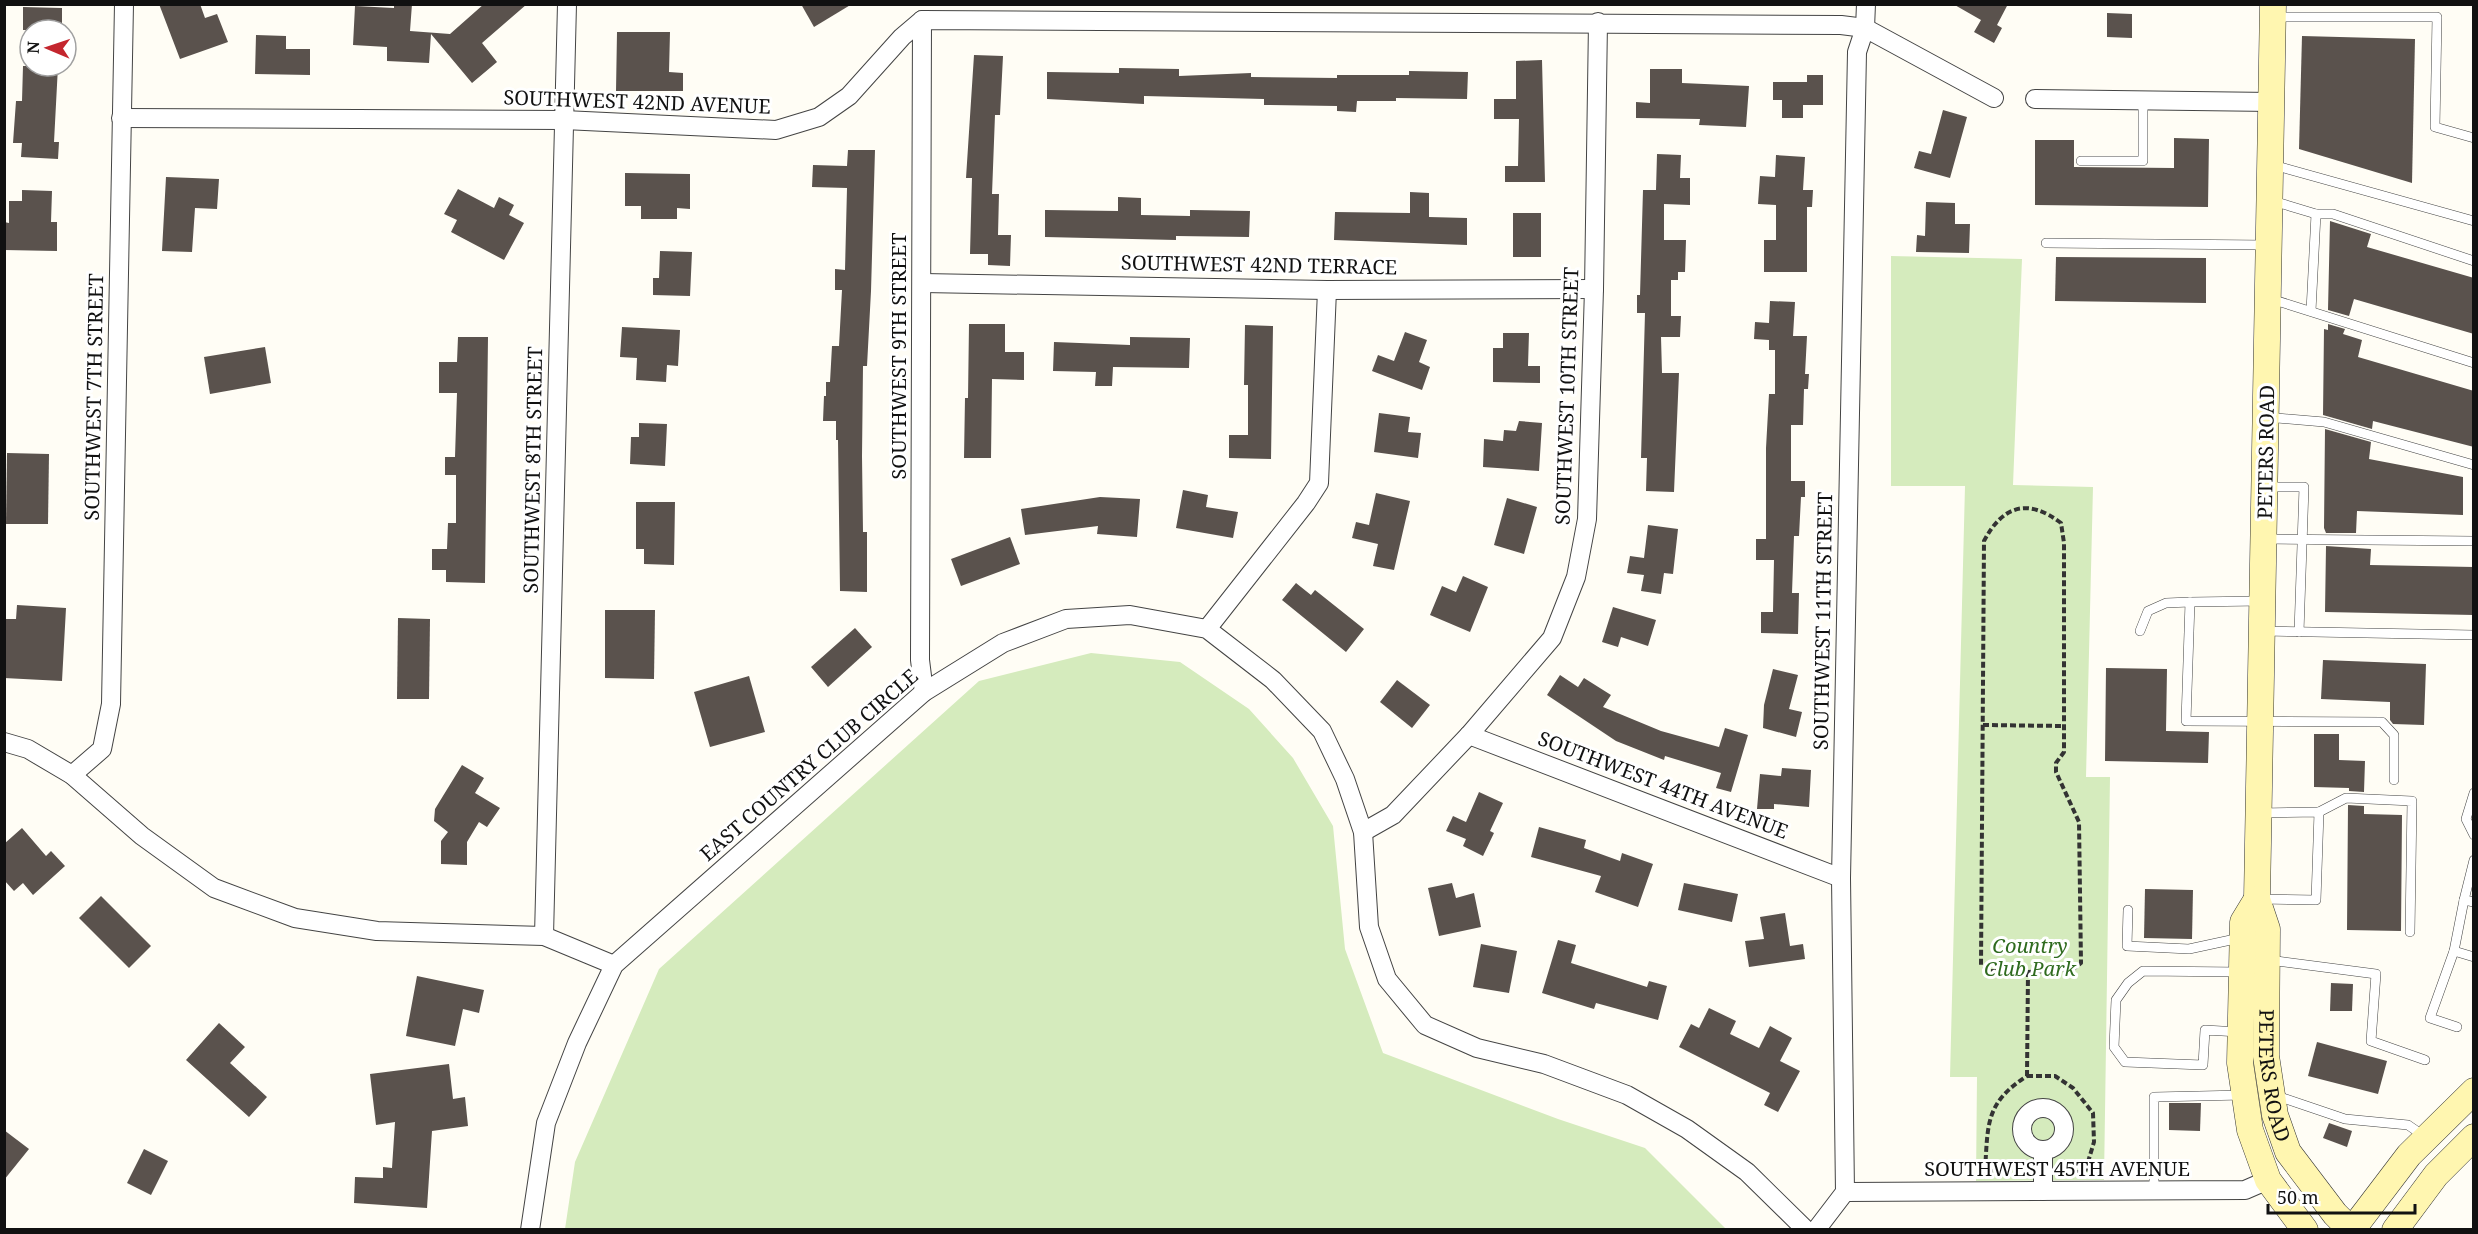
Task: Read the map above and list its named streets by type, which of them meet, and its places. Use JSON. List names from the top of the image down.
{
  "streets": {
    "street": [
      "SOUTHWEST 42ND AVENUE",
      "SOUTHWEST 42ND TERRACE",
      "SOUTHWEST 9TH STREET",
      "SOUTHWEST 10TH STREET",
      "SOUTHWEST 7TH STREET",
      "PETERS ROAD",
      "SOUTHWEST 8TH STREET",
      "SOUTHWEST 11TH STREET",
      "EAST COUNTRY CLUB CIRCLE",
      "SOUTHWEST 44TH AVENUE",
      "SOUTHWEST 45TH AVENUE"
    ]
  },
  "crossings": [
    ["SOUTHWEST 42ND AVENUE", "SOUTHWEST 9TH STREET"],
    ["SOUTHWEST 42ND AVENUE", "SOUTHWEST 7TH STREET"],
    ["SOUTHWEST 42ND AVENUE", "SOUTHWEST 8TH STREET"],
    ["SOUTHWEST 42ND TERRACE", "SOUTHWEST 9TH STREET"],
    ["SOUTHWEST 42ND TERRACE", "SOUTHWEST 10TH STREET"],
    ["SOUTHWEST 9TH STREET", "EAST COUNTRY CLUB CIRCLE"],
    ["SOUTHWEST 10TH STREET", "EAST COUNTRY CLUB CIRCLE"],
    ["SOUTHWEST 10TH STREET", "SOUTHWEST 44TH AVENUE"],
    ["PETERS ROAD", "SOUTHWEST 45TH AVENUE"],
    ["SOUTHWEST 11TH STREET", "SOUTHWEST 44TH AVENUE"],
    ["SOUTHWEST 11TH STREET", "SOUTHWEST 45TH AVENUE"]
  ],
  "parks": ["Country Club Park"],
  "scale_bar": "50 m",
  "north": "left"
}
